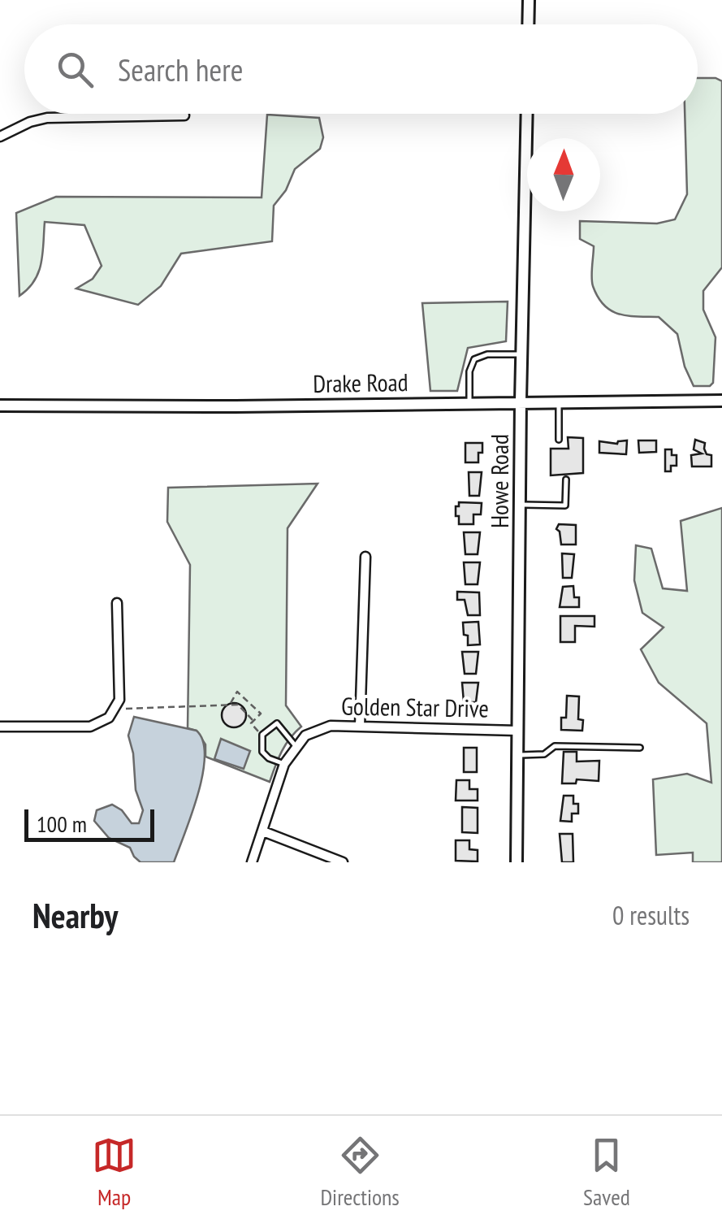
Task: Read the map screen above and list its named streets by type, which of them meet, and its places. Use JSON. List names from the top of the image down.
{
  "streets": {
    "street": ["Drake Road", "Howe Road", "Golden Star Drive"]
  },
  "crossings": [
    ["Drake Road", "Howe Road"],
    ["Howe Road", "Golden Star Drive"]
  ],
  "scale_bar": "100 m",
  "north": "top",
  "page": {
    "search": "Search here",
    "scale": "100 m",
    "heading": ["Nearby", "0 results"],
    "nav": ["Map", "Directions", "Saved"]
  }
}
